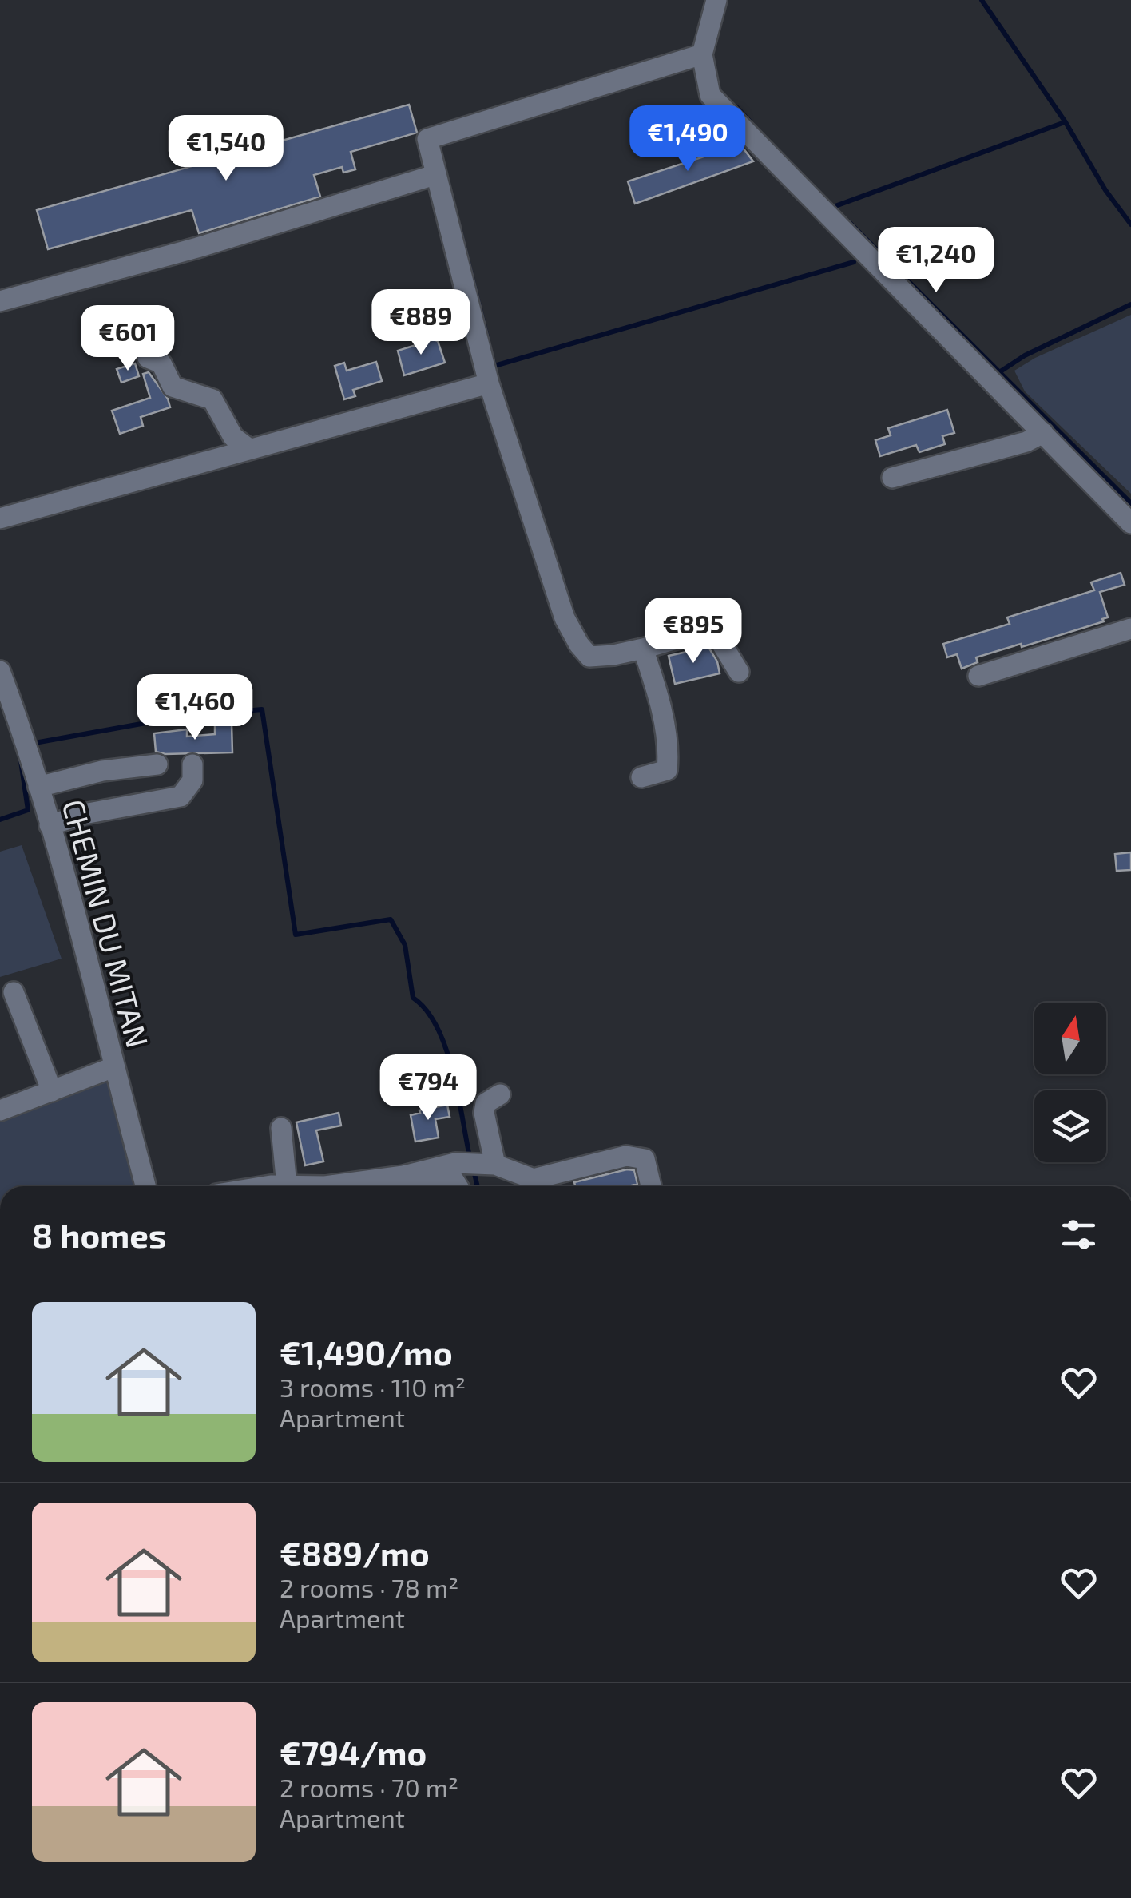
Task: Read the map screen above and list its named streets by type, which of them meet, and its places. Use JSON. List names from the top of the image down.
{
  "streets": {
    "street": ["CHEMIN DU MITAN"]
  },
  "north": "top",
  "page": {
    "price": [
      "€1,490",
      "€1,540",
      "€1,240",
      "€889",
      "€601",
      "€895",
      "€1,460",
      "€794"
    ],
    "heading": "8 homes",
    "list": [
      {
        "name": "€1,490/mo",
        "note": "3 rooms · 110 m² · Apartment"
      },
      {
        "name": "€889/mo",
        "note": "2 rooms · 78 m² · Apartment"
      },
      {
        "name": "€794/mo",
        "note": "2 rooms · 70 m² · Apartment"
      }
    ]
  }
}
